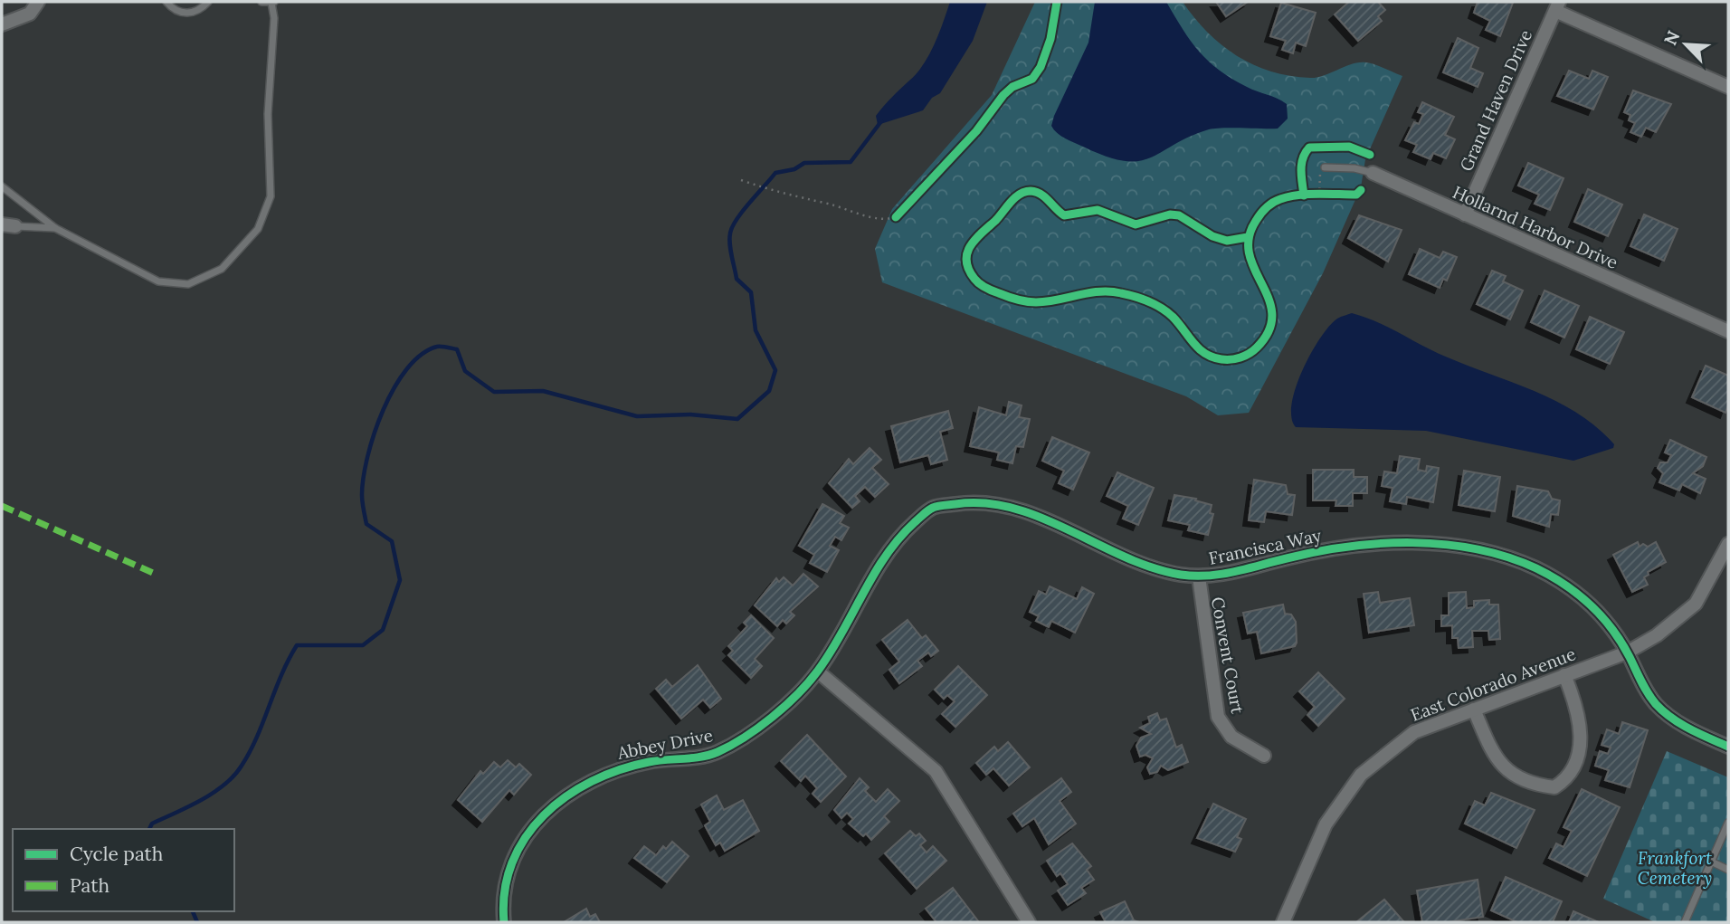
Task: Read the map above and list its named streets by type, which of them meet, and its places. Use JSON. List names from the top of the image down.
{
  "streets": {
    "street": [
      "Grand Haven Drive",
      "Hollarnd Harbor Drive",
      "Francisca Way",
      "Convent Court",
      "East Colorado Avenue",
      "Abbey Drive"
    ]
  },
  "crossings": [
    ["Grand Haven Drive", "Hollarnd Harbor Drive"],
    ["Francisca Way", "Convent Court"],
    ["Francisca Way", "East Colorado Avenue"],
    ["Francisca Way", "Abbey Drive"]
  ],
  "parks": ["Frankfort Cemetery"],
  "legend": ["Cycle path", "Path"],
  "north": "top left"
}
